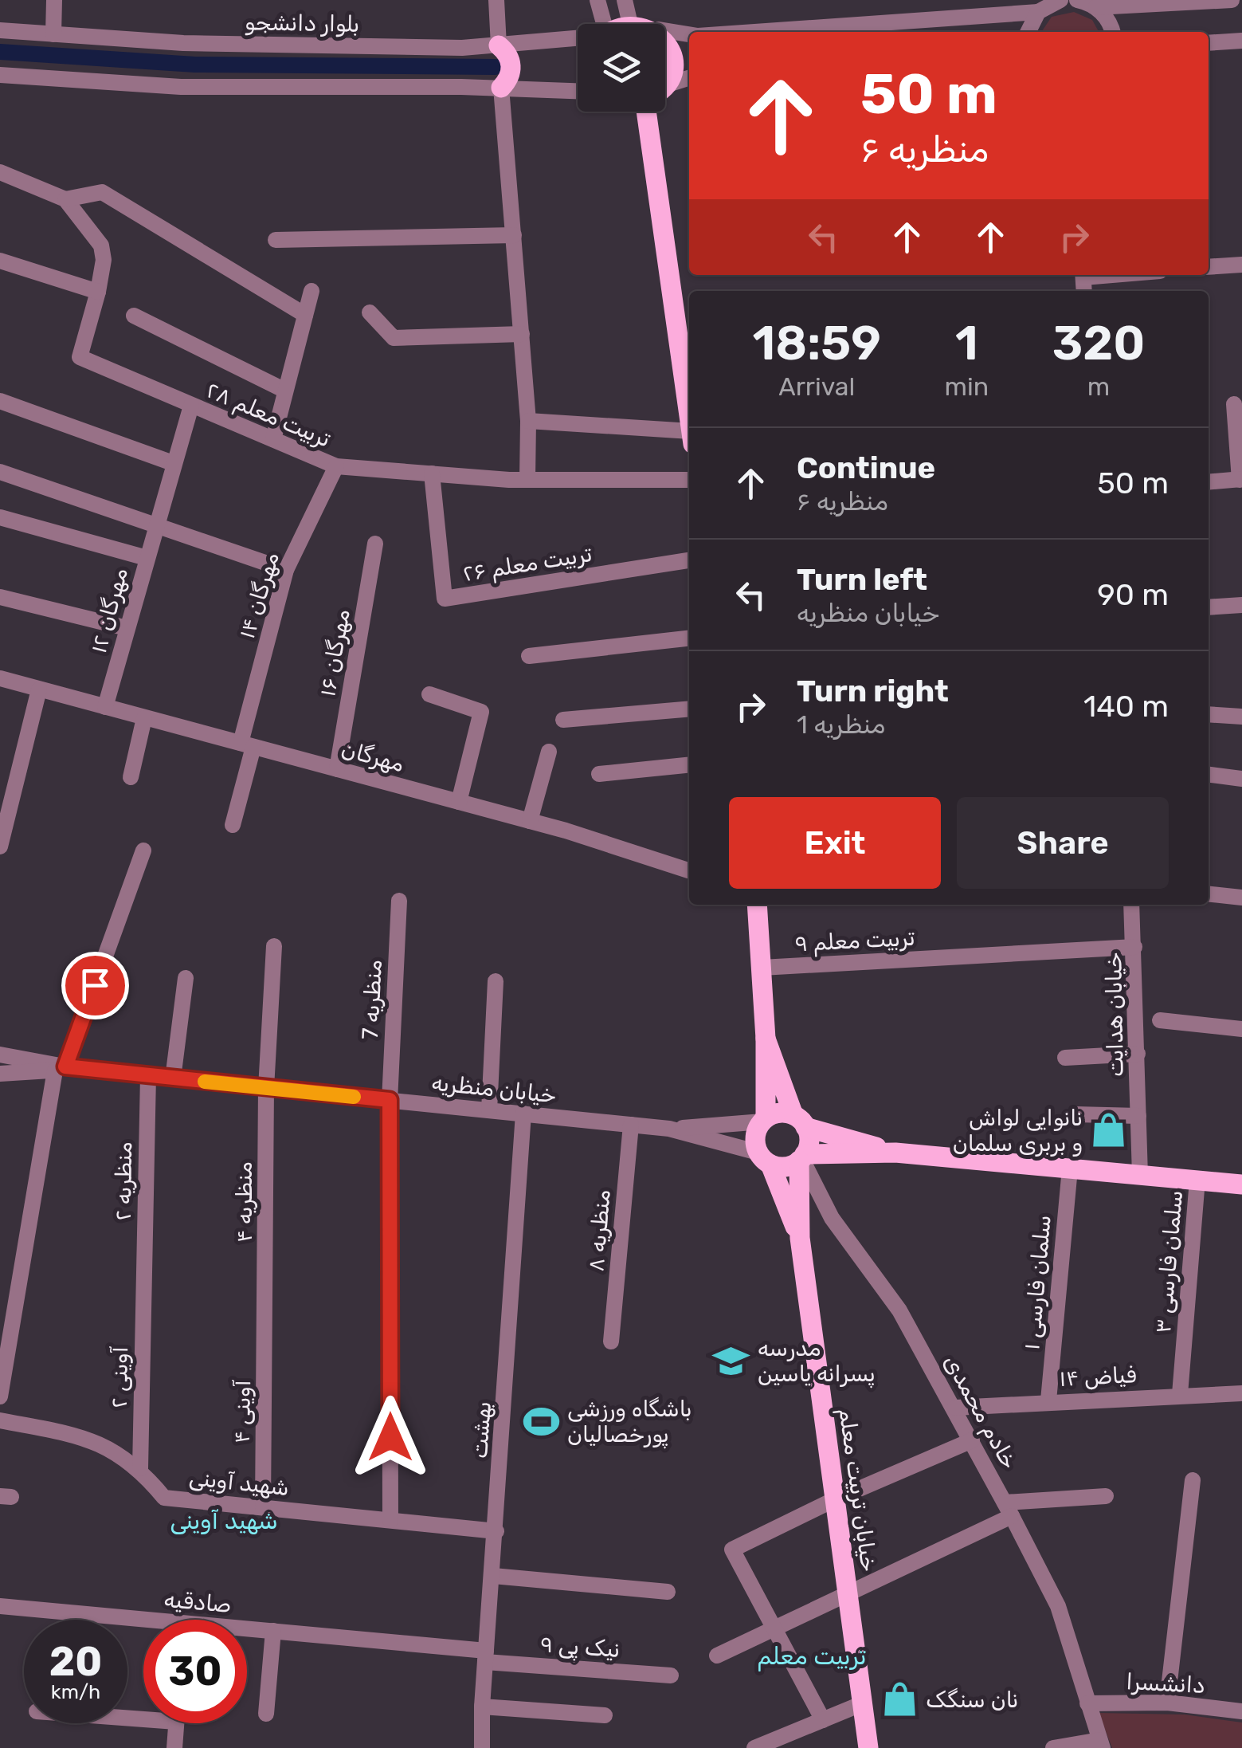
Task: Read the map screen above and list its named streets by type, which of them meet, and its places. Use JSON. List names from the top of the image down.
{
  "streets": {
    "main road": ["خیابان تربیت معلم"],
    "street": [
      "بلوار دانشجو",
      "تربیت معلم ۲۸",
      "تربیت معلم ۲۶",
      "مهرگان ۱۴",
      "مهرگان ۱۲",
      "مهرگان ۱۶",
      "مهرگان",
      "تربیت معلم ۹",
      "منظریه 7",
      "خیابان هدایت",
      "خیابان منظریه",
      "منظریه ۲",
      "منظریه ۴",
      "منظریه ۸",
      "سلمان فارسی ۳",
      "سلمان فارسی ۱",
      "فیاض ۱۴",
      "آوینی ۲",
      "آوینی ۴",
      "خادم محمدی",
      "بهشت",
      "شهید آوینی",
      "صادقیه",
      "نیک پی ۹",
      "دانشسرا"
    ]
  },
  "crossings": [
    ["تربیت معلم ۲۸", "تربیت معلم ۲۶"],
    ["تربیت معلم ۲۸", "مهرگان ۱۴"],
    ["تربیت معلم ۲۸", "مهرگان ۱۲"],
    ["مهرگان ۱۴", "مهرگان"],
    ["مهرگان ۱۲", "مهرگان"],
    ["مهرگان ۱۶", "مهرگان"],
    ["تربیت معلم ۹", "خیابان هدایت"],
    ["منظریه 7", "خیابان منظریه"],
    ["منظریه 7", "شهید آوینی"],
    ["خیابان منظریه", "منظریه ۲"],
    ["خیابان منظریه", "منظریه ۴"],
    ["خیابان منظریه", "منظریه ۸"],
    ["خیابان منظریه", "بهشت"],
    ["منظریه ۲", "آوینی ۲"],
    ["منظریه ۴", "آوینی ۴"],
    ["سلمان فارسی ۳", "فیاض ۱۴"],
    ["سلمان فارسی ۱", "فیاض ۱۴"],
    ["فیاض ۱۴", "خادم محمدی"],
    ["آوینی ۲", "شهید آوینی"],
    ["آوینی ۴", "شهید آوینی"],
    ["خادم محمدی", "دانشسرا"],
    ["بهشت", "شهید آوینی"],
    ["بهشت", "صادقیه"],
    ["بهشت", "نیک پی ۹"],
    ["صادقیه", "نیک پی ۹"]
  ],
  "districts": ["شهید آوینی", "تربیت معلم"],
  "places": {
    "shop": ["نانوایی لواش و بربری سلمان", "نان سنگک"],
    "school or university": ["مدرسه پسرانه یاسین"],
    "sports": ["باشگاه ورزشی پورخصالیان"]
  },
  "page": {
    "turn": ["50 m", "منظریه ۶"],
    "eta": [
      "18:59",
      "Arrival",
      "1",
      "min",
      "320",
      "m"
    ],
    "list": [
      {
        "name": "Continue",
        "note": "منظریه ۶",
        "value": "50 m"
      },
      {
        "name": "Turn left",
        "note": "خیابان منظریه",
        "value": "90 m"
      },
      {
        "name": "Turn right",
        "note": "منظریه 1",
        "value": "140 m"
      }
    ],
    "buttons": ["Exit", "Share"],
    "speed": "20 km/h",
    "limit": "30"
  }
}
